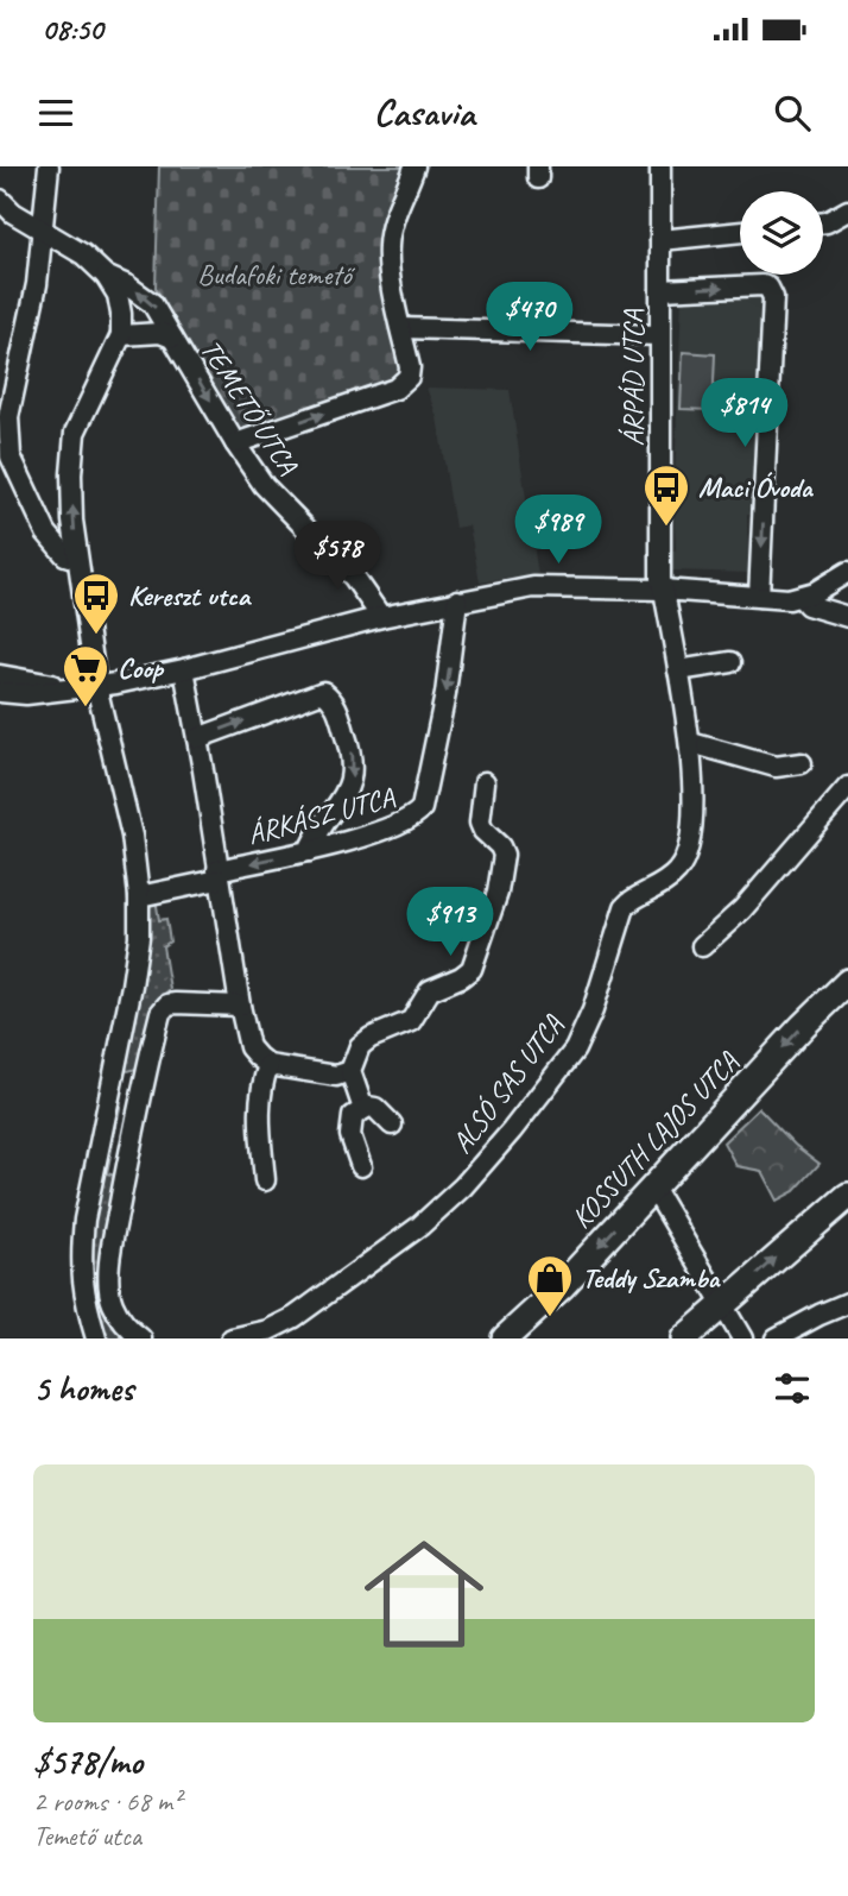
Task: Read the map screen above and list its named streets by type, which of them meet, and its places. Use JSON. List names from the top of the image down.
{
  "streets": {
    "main road": ["KOSSUTH LAJOS UTCA"],
    "street": [
      "ÁRPÁD UTCA",
      "TEMETŐ UTCA",
      "ÁRKÁSZ UTCA",
      "ALSÓ SAS UTCA"
    ]
  },
  "crossings": [
    ["ÁRPÁD UTCA", "ALSÓ SAS UTCA"]
  ],
  "one_way": ["ÁRKÁSZ UTCA"],
  "parks": ["Budafoki temető"],
  "places": {
    "bus stop": ["Maci Óvoda", "Kereszt utca"],
    "supermarket": ["Coop"],
    "shop": ["Teddy Szamba"]
  },
  "page": {
    "status": "08:50",
    "header": "Casavia",
    "price": [
      "$470",
      "$814",
      "$989",
      "$578",
      "$913"
    ],
    "heading": "5 homes",
    "list": [
      {
        "name": "$578/mo",
        "note": "2 rooms · 68 m² · Temető utca"
      }
    ]
  }
}
